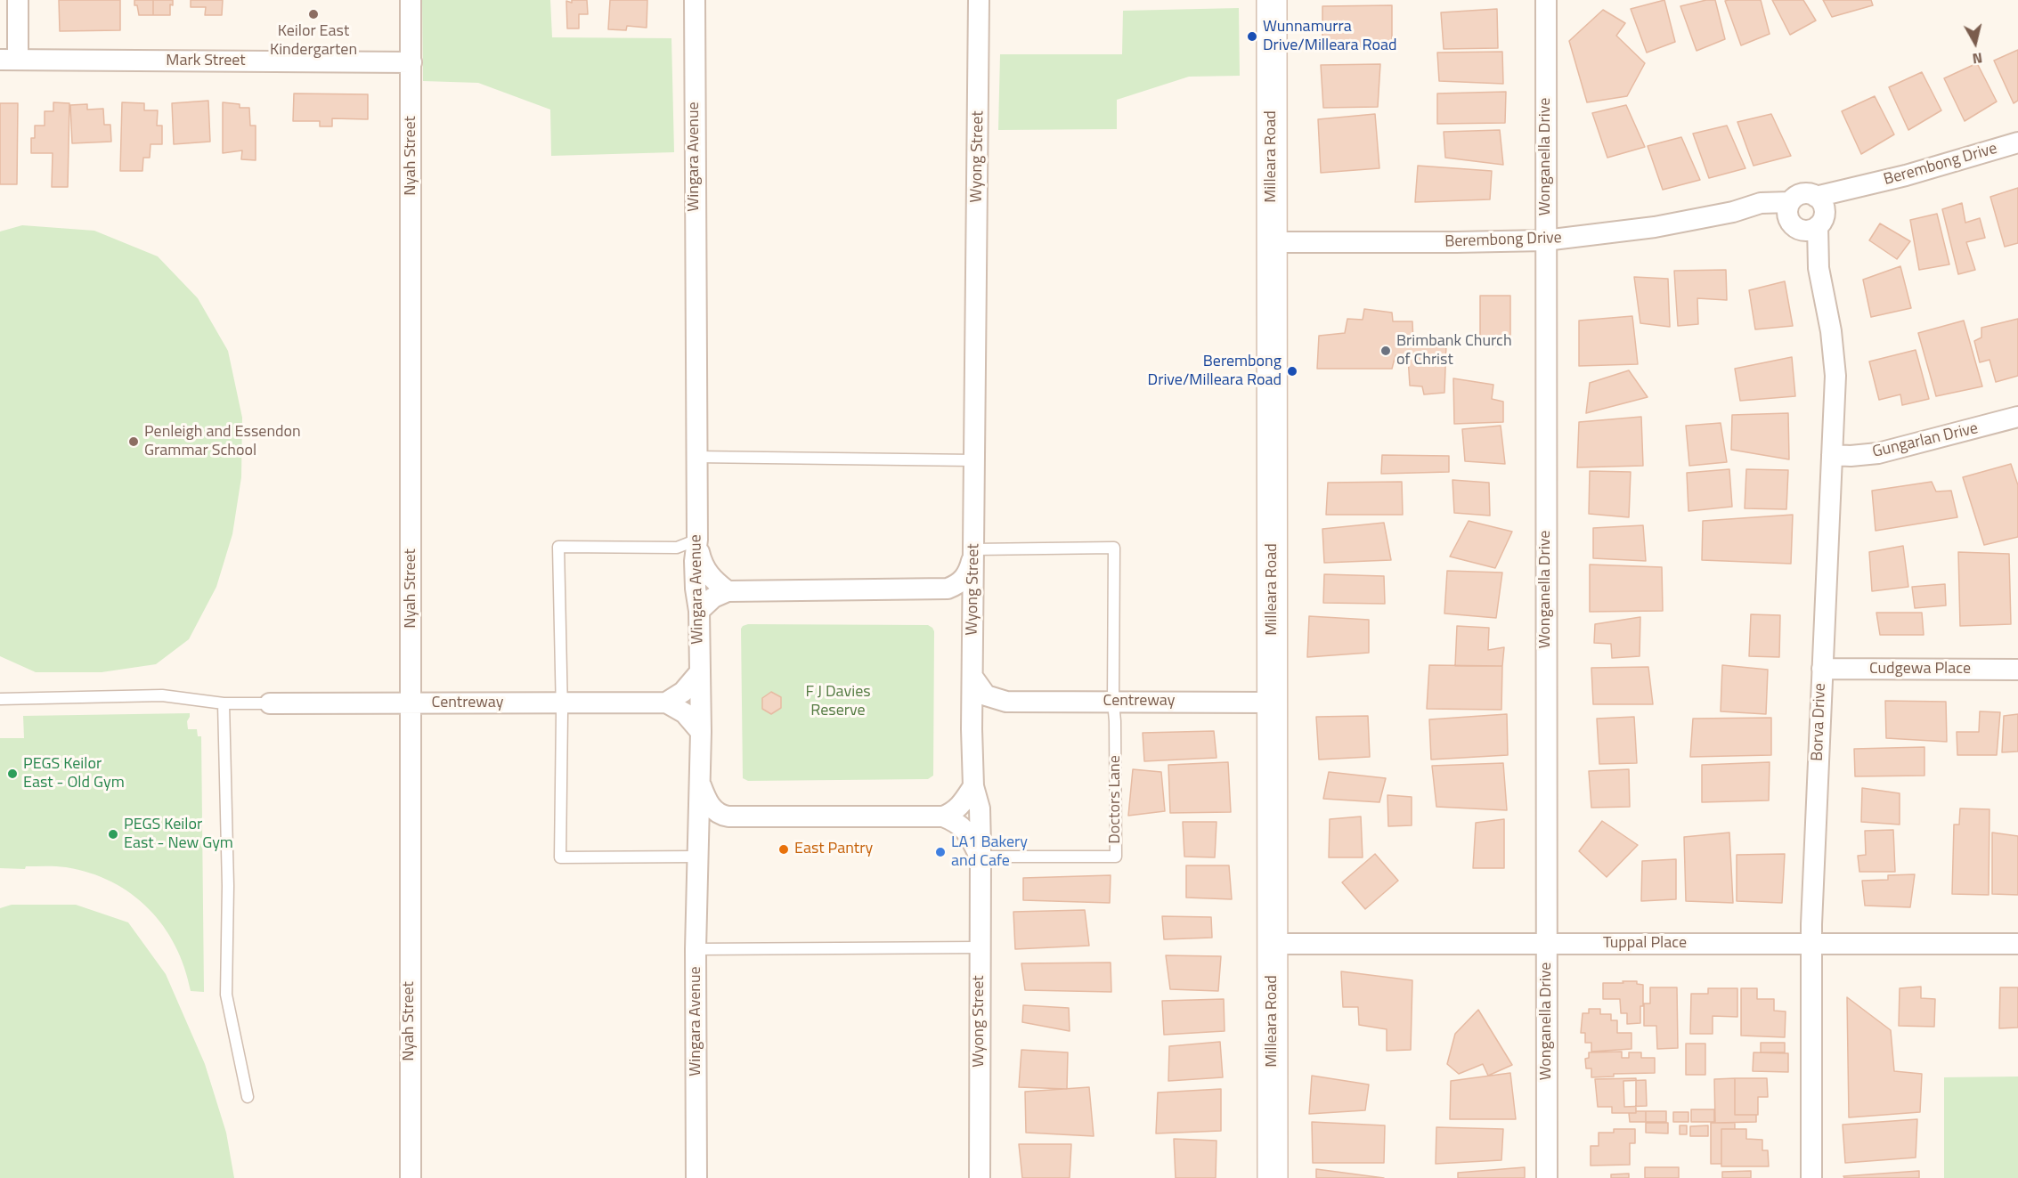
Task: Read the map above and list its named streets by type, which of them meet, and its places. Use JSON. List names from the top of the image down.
{
  "streets": {
    "main road": ["Milleara Road"],
    "street": [
      "Mark Street",
      "Nyah Street",
      "Wingara Avenue",
      "Wyong Street",
      "Wonganella Drive",
      "Berembong Drive",
      "Gungarlan Drive",
      "Cudgewa Place",
      "Centreway",
      "Borva Drive",
      "Tuppal Place"
    ],
    "lane": ["Doctors Lane"]
  },
  "crossings": [
    ["Mark Street", "Nyah Street"],
    ["Nyah Street", "Centreway"],
    ["Wyong Street", "Centreway"],
    ["Wyong Street", "Doctors Lane"],
    ["Milleara Road", "Berembong Drive"],
    ["Milleara Road", "Centreway"],
    ["Milleara Road", "Tuppal Place"],
    ["Wonganella Drive", "Berembong Drive"],
    ["Wonganella Drive", "Tuppal Place"],
    ["Berembong Drive", "Borva Drive"],
    ["Gungarlan Drive", "Borva Drive"],
    ["Cudgewa Place", "Borva Drive"],
    ["Centreway", "Doctors Lane"],
    ["Borva Drive", "Tuppal Place"]
  ],
  "parks": ["F J Davies Reserve"],
  "places": [
    "Keilor East Kindergarten",
    "Wunnamurra Drive/Milleara Road",
    "Brimbank Church of Christ",
    "Berembong Drive/Milleara Road",
    "Penleigh and Essendon Grammar School",
    "PEGS Keilor East - Old Gym",
    "PEGS Keilor East - New Gym",
    "East Pantry",
    "LA1 Bakery and Cafe"
  ],
  "north": "bottom"
}
